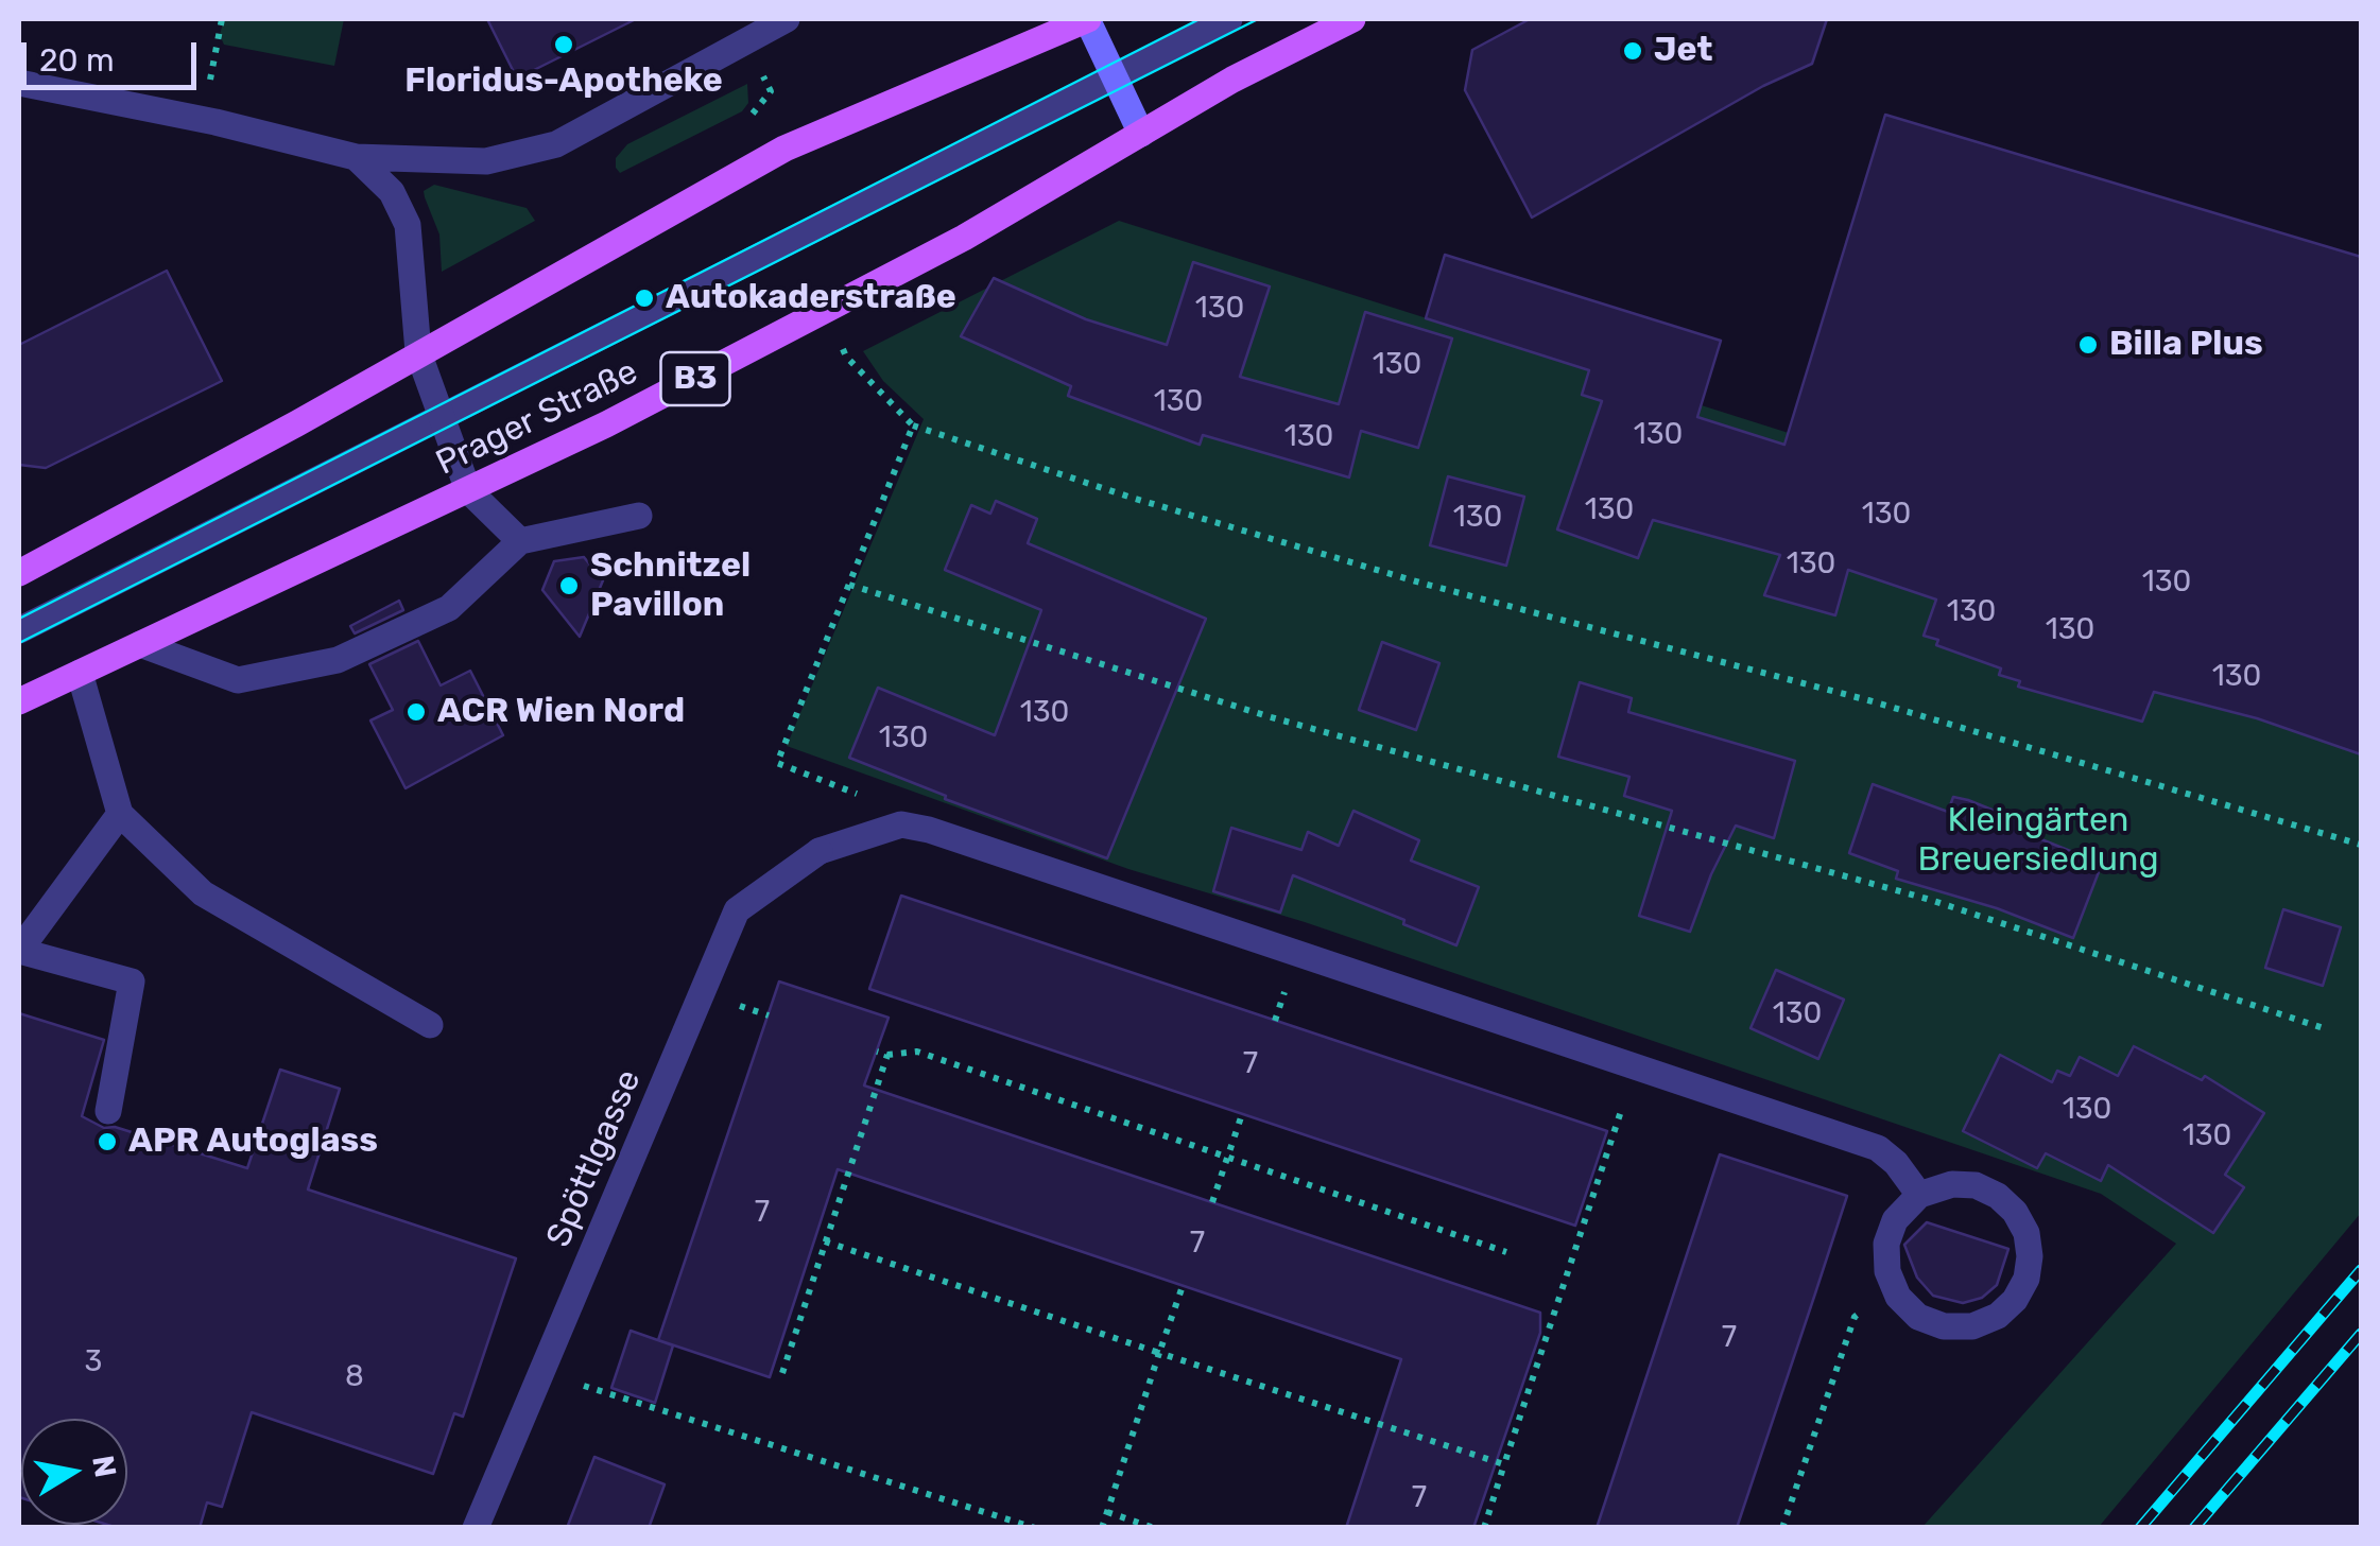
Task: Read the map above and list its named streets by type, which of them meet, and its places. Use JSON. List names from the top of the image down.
{
  "streets": {
    "main road": ["B3", "Prager Straße"],
    "street": ["Spöttlgasse"]
  },
  "parks": ["Kleingärten Breuersiedlung"],
  "places": [
    "Floridus-Apotheke",
    "Jet",
    "Autokaderstraße",
    "Billa Plus",
    "Schnitzel Pavillon",
    "ACR Wien Nord",
    "APR Autoglass"
  ],
  "house_numbers": [
    "130",
    "130",
    "130",
    "130",
    "130",
    "130",
    "130",
    "130",
    "130",
    "130",
    "130",
    "130",
    "130",
    "130",
    "130",
    "130",
    "7",
    "130",
    "130",
    "7",
    "7",
    "7",
    "3",
    "8",
    "7"
  ],
  "scale_bar": "20 m",
  "north": "right"
}
